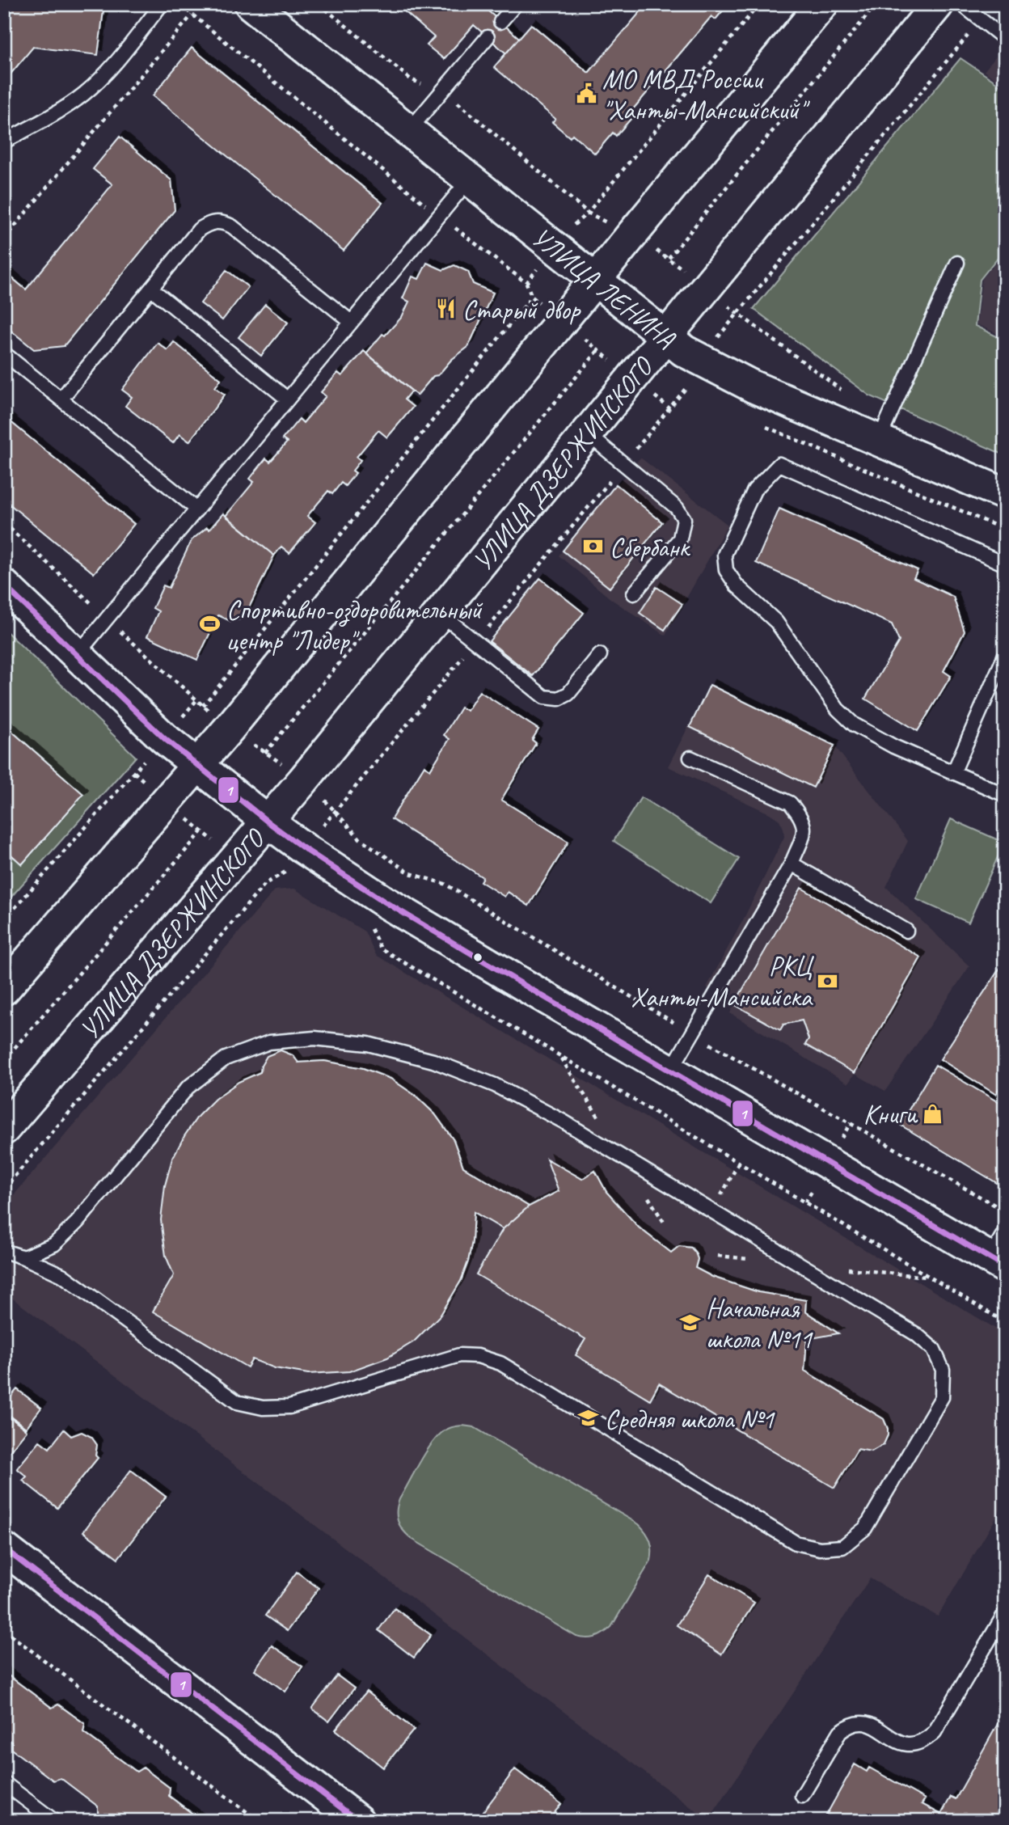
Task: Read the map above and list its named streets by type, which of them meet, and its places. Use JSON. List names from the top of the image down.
{
  "streets": {
    "main road": ["УЛИЦА ЛЕНИНА", "УЛИЦА ДЗЕРЖИНСКОГО"]
  },
  "crossings": [
    ["УЛИЦА ЛЕНИНА", "УЛИЦА ДЗЕРЖИНСКОГО"]
  ],
  "places": {
    "public building": ["МО МВД России \"Ханты-Мансийский\""],
    "restaurant": ["Старый двор"],
    "bank": ["Сбербанк", "РКЦ Ханты-Мансийска"],
    "sports": ["Спортивно-оздоровительный центр \"Лидер\""],
    "shop": ["Книги"],
    "school or university": ["Начальная школа №11", "Средняя школа №1"]
  },
  "lines": ["transit line 1"]
}
